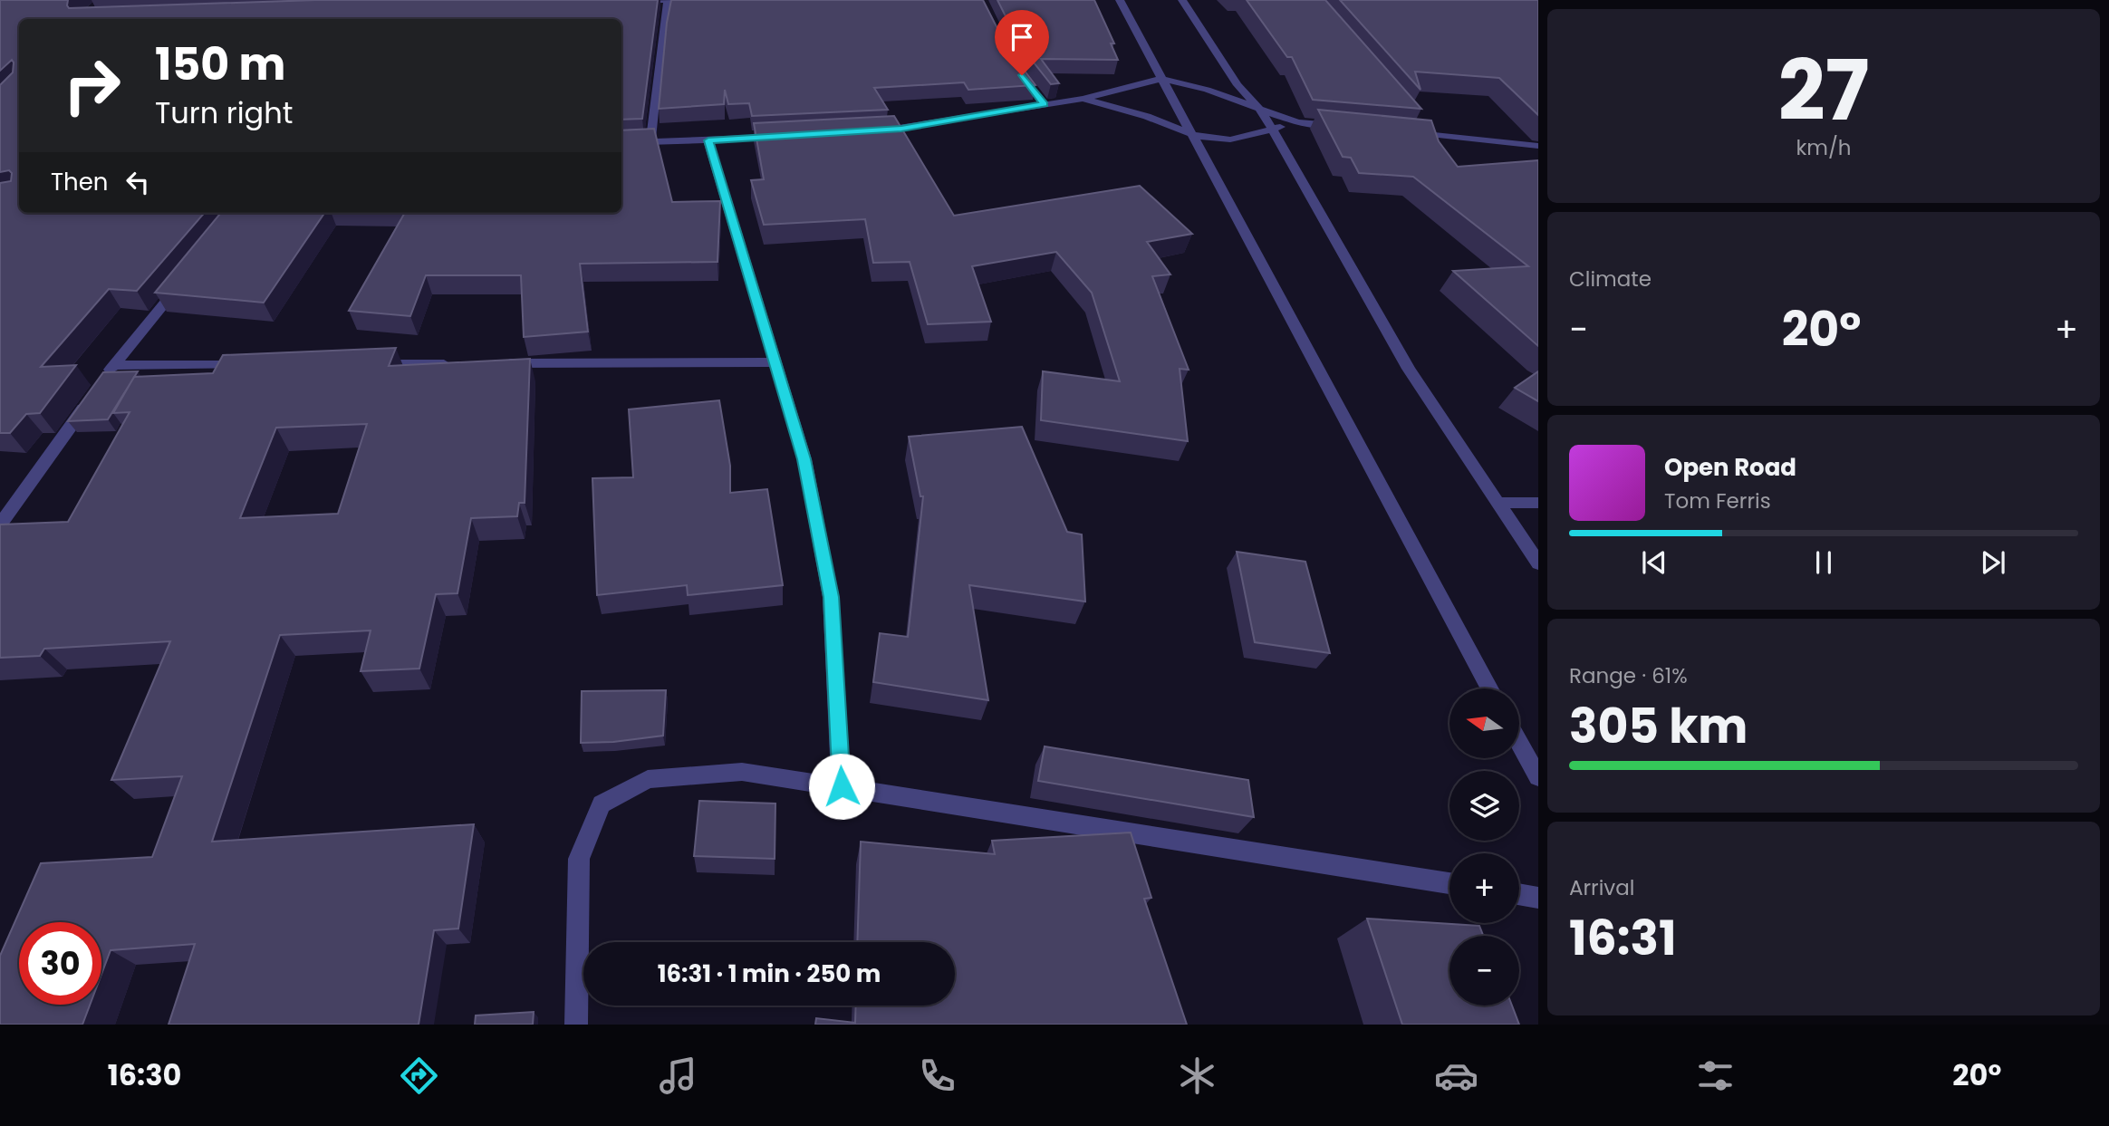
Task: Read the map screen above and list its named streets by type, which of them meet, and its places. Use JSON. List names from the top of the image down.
{
  "north": "left",
  "page": {
    "tile": [
      ["27", "km/h"],
      "Climate",
      ["Range · 61%", "305 km"],
      ["Arrival", "16:31"]
    ],
    "turn": ["150 m", "Turn right"],
    "then": "Then",
    "heat": ["−", "20°", "+"],
    "song": ["Open Road", "Tom Ferris"],
    "map_buttons": ["+", "−"],
    "limit": "30",
    "trip": "16:31 · 1 min · 250 m",
    "tabs": ["16:30", "20°"]
  }
}
